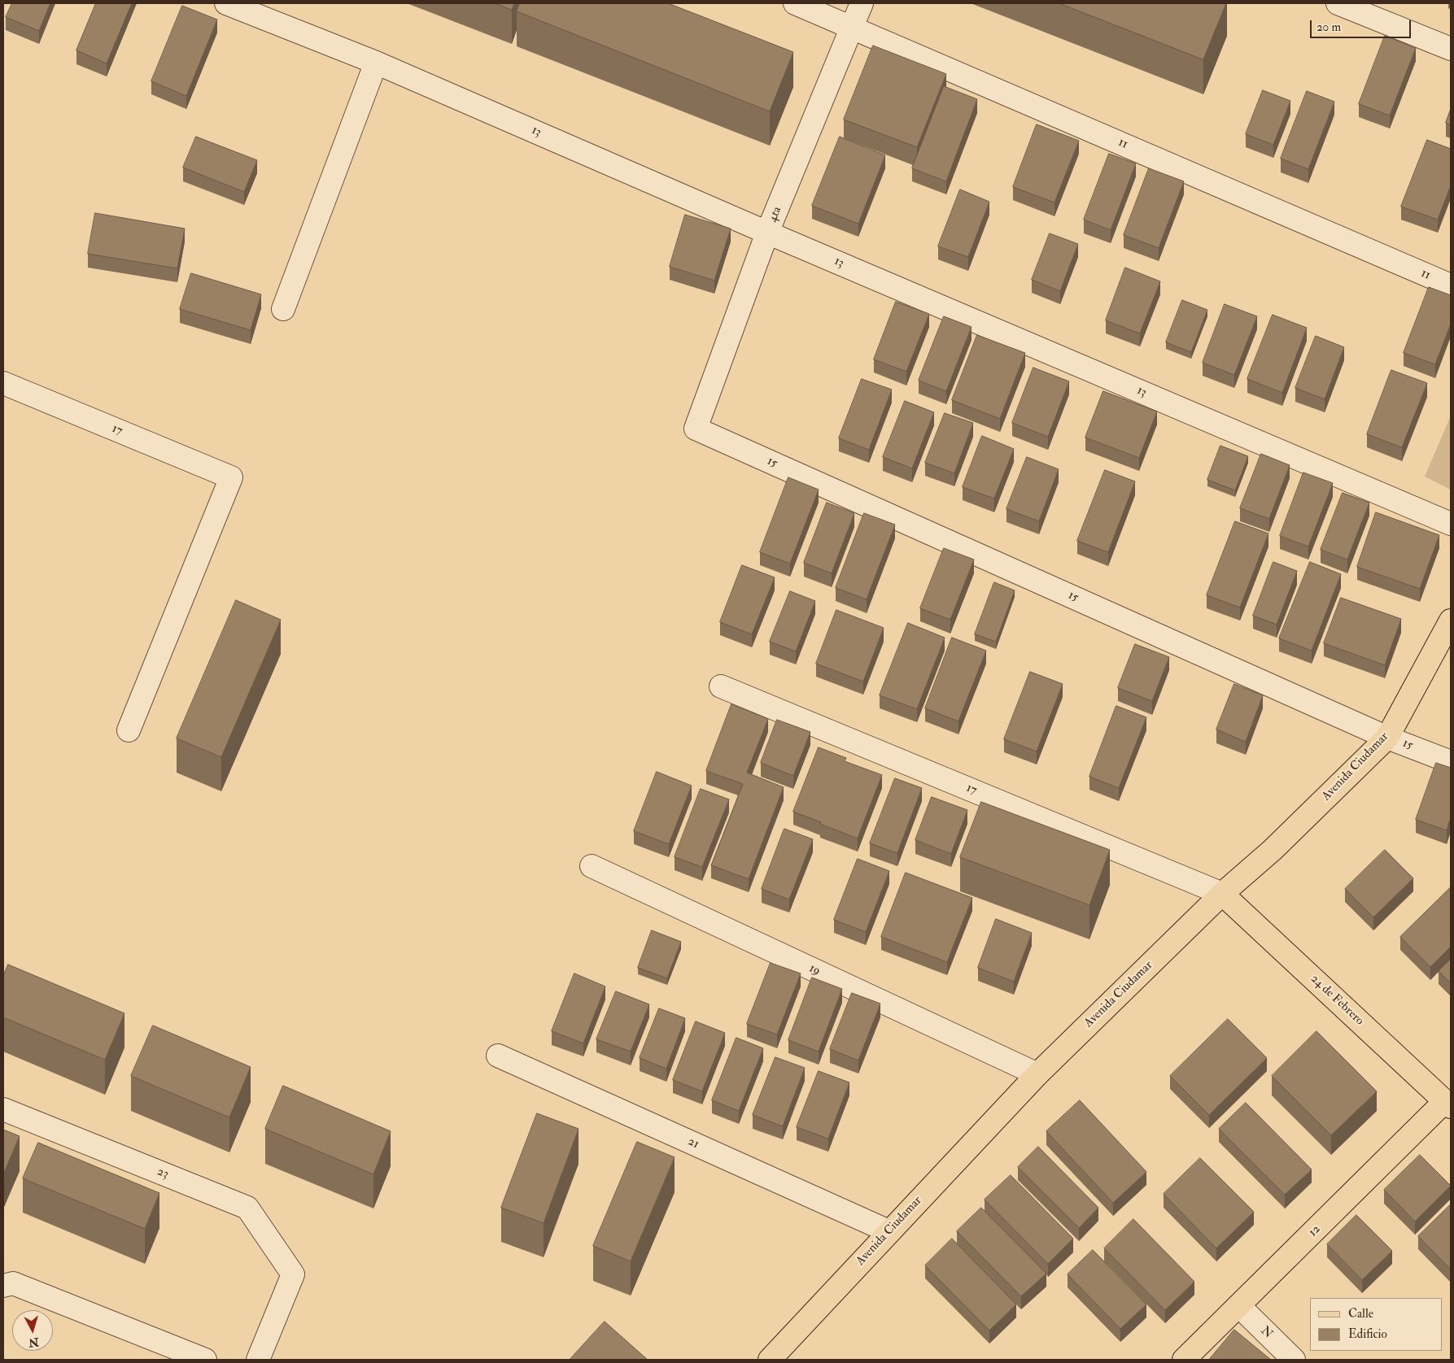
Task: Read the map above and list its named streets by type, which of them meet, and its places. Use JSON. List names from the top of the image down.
{
  "streets": {
    "main road": ["Avenida Ciudamar", "24 de Febrero", "12"],
    "street": [
      "13",
      "11",
      "4ta",
      "17",
      "15",
      "19",
      "21",
      "23",
      "N"
    ]
  },
  "crossings": [
    ["13", "4ta"],
    ["11", "4ta"],
    ["4ta", "15"],
    ["17", "Avenida Ciudamar"],
    ["17", "24 de Febrero"],
    ["15", "Avenida Ciudamar"],
    ["Avenida Ciudamar", "19"],
    ["Avenida Ciudamar", "24 de Febrero"],
    ["Avenida Ciudamar", "21"],
    ["24 de Febrero", "12"],
    ["12", "N"]
  ],
  "legend": ["Calle", "Edificio"],
  "scale_bar": "20 m",
  "north": "bottom"
}
